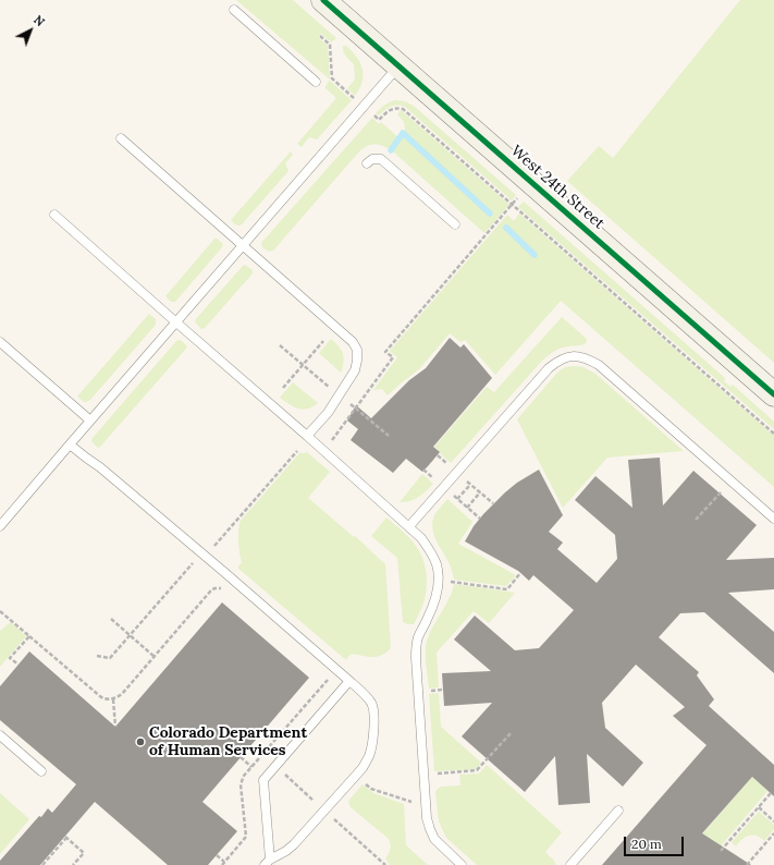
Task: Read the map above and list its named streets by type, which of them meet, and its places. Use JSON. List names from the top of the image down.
{
  "streets": {
    "street": ["West 24th Street"]
  },
  "places": ["Colorado Department of Human Services"],
  "scale_bar": "20 m",
  "north": "top right"
}
